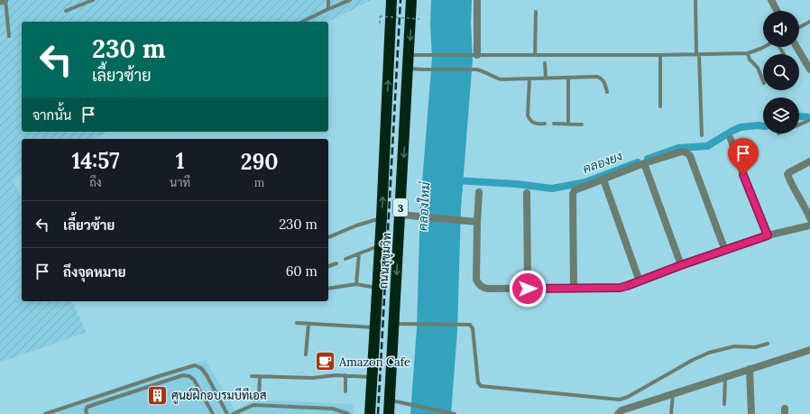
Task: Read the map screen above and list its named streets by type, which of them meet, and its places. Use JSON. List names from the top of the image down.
{
  "streets": {
    "highway": ["3", "ถนนสุขุมวิท"]
  },
  "water": ["คลองยง", "คลองใหม่"],
  "places": {
    "cafe": ["Amazon Cafe"],
    "building": ["ศูนย์ฝึกอบรมบีทีเอส"]
  },
  "page": {
    "turn": ["230 m", "เลี้ยวซ้าย"],
    "then": "จากนั้น",
    "eta": [
      "14:57",
      "ถึง",
      "1",
      "นาที",
      "290",
      "m"
    ],
    "list": [
      {
        "name": "เลี้ยวซ้าย",
        "value": "230 m"
      },
      {
        "name": "ถึงจุดหมาย",
        "value": "60 m"
      }
    ]
  }
}
